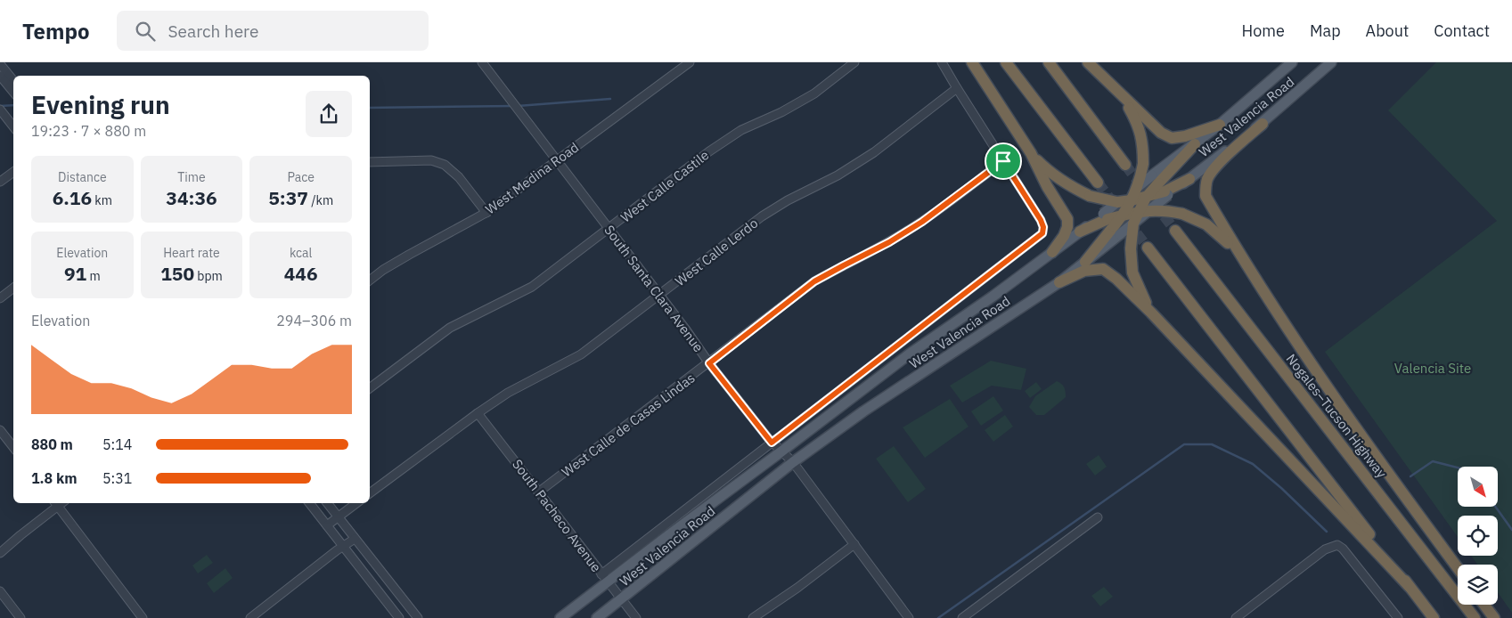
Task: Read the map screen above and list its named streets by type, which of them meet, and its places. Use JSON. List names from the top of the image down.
{
  "streets": {
    "highway": ["Nogales–Tucson Highway"],
    "main road": ["West Valencia Road"],
    "street": [
      "West Medina Road",
      "West Calle Castile",
      "West Calle Lerdo",
      "South Santa Clara Avenue",
      "West Calle de Casas Lindas",
      "South Pacheco Avenue"
    ]
  },
  "crossings": [
    ["West Valencia Road", "South Santa Clara Avenue"],
    ["West Valencia Road", "West Calle de Casas Lindas"],
    ["West Valencia Road", "South Pacheco Avenue"],
    ["West Medina Road", "South Santa Clara Avenue"],
    ["West Calle Castile", "South Santa Clara Avenue"],
    ["West Calle Lerdo", "South Santa Clara Avenue"],
    ["West Calle Lerdo", "South Pacheco Avenue"],
    ["South Santa Clara Avenue", "West Calle de Casas Lindas"],
    ["West Calle de Casas Lindas", "South Pacheco Avenue"]
  ],
  "parks": ["Valencia Site"],
  "north": "bottom right",
  "page": {
    "header": "Tempo",
    "search": "Search here",
    "nav": [
      "Home",
      "Map",
      "About",
      "Contact"
    ],
    "heading": ["Evening run", "19:23 · 7 × 880 m"],
    "stats": [
      ["Distance", "6.16 km"],
      ["Time", "34:36"],
      ["Pace", "5:37 /km"],
      ["Elevation", "91 m"],
      ["Heart rate", "150 bpm"],
      ["kcal", "446"]
    ],
    "chart": ["Elevation", "294–306 m"],
    "list": [
      {
        "name": "880 m",
        "note": "5:14"
      },
      {
        "name": "1.8 km",
        "note": "5:31"
      }
    ]
  }
}
